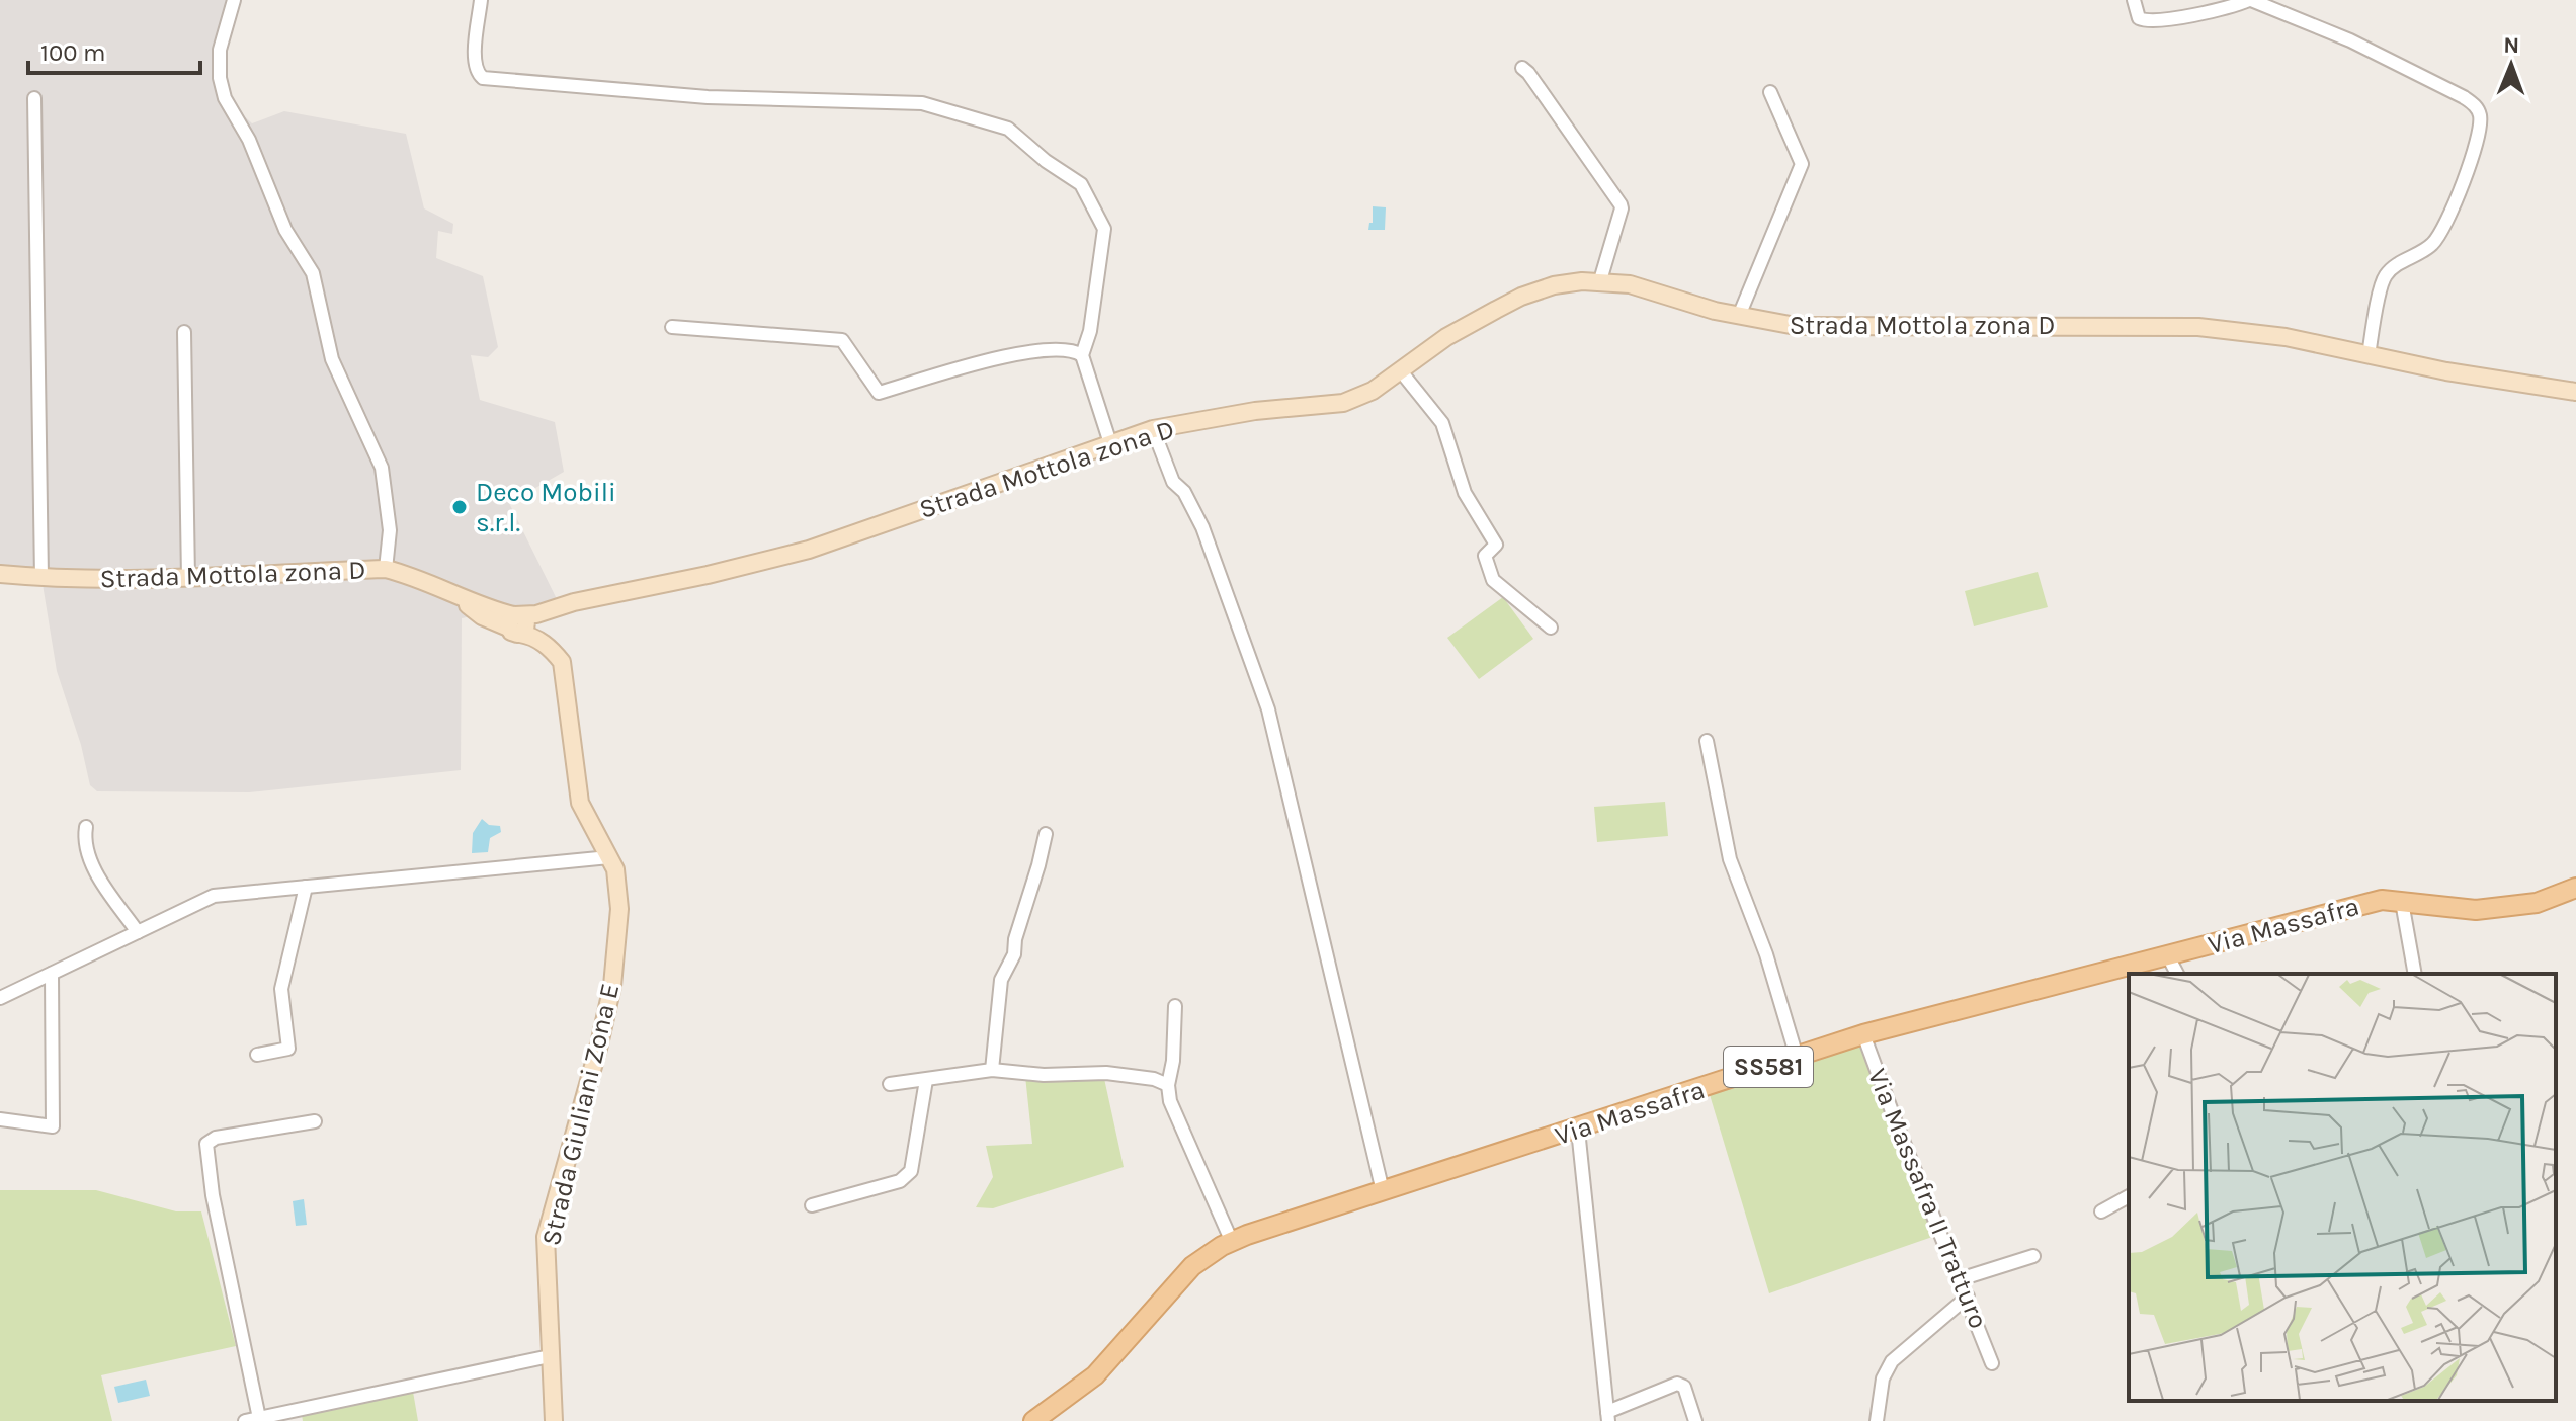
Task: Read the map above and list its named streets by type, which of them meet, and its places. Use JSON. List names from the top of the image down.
{
  "streets": {
    "main road": [
      "Strada Mottola zona D",
      "Via Massafra",
      "SS581",
      "Strada Giuliani Zona E"
    ],
    "street": ["Via Massafra II Tratturo"]
  },
  "crossings": [
    ["Strada Mottola zona D", "Strada Giuliani Zona E"],
    ["Via Massafra", "Via Massafra II Tratturo"]
  ],
  "places": ["Deco Mobili s.r.l."],
  "scale_bar": "100 m",
  "north": "top"
}
